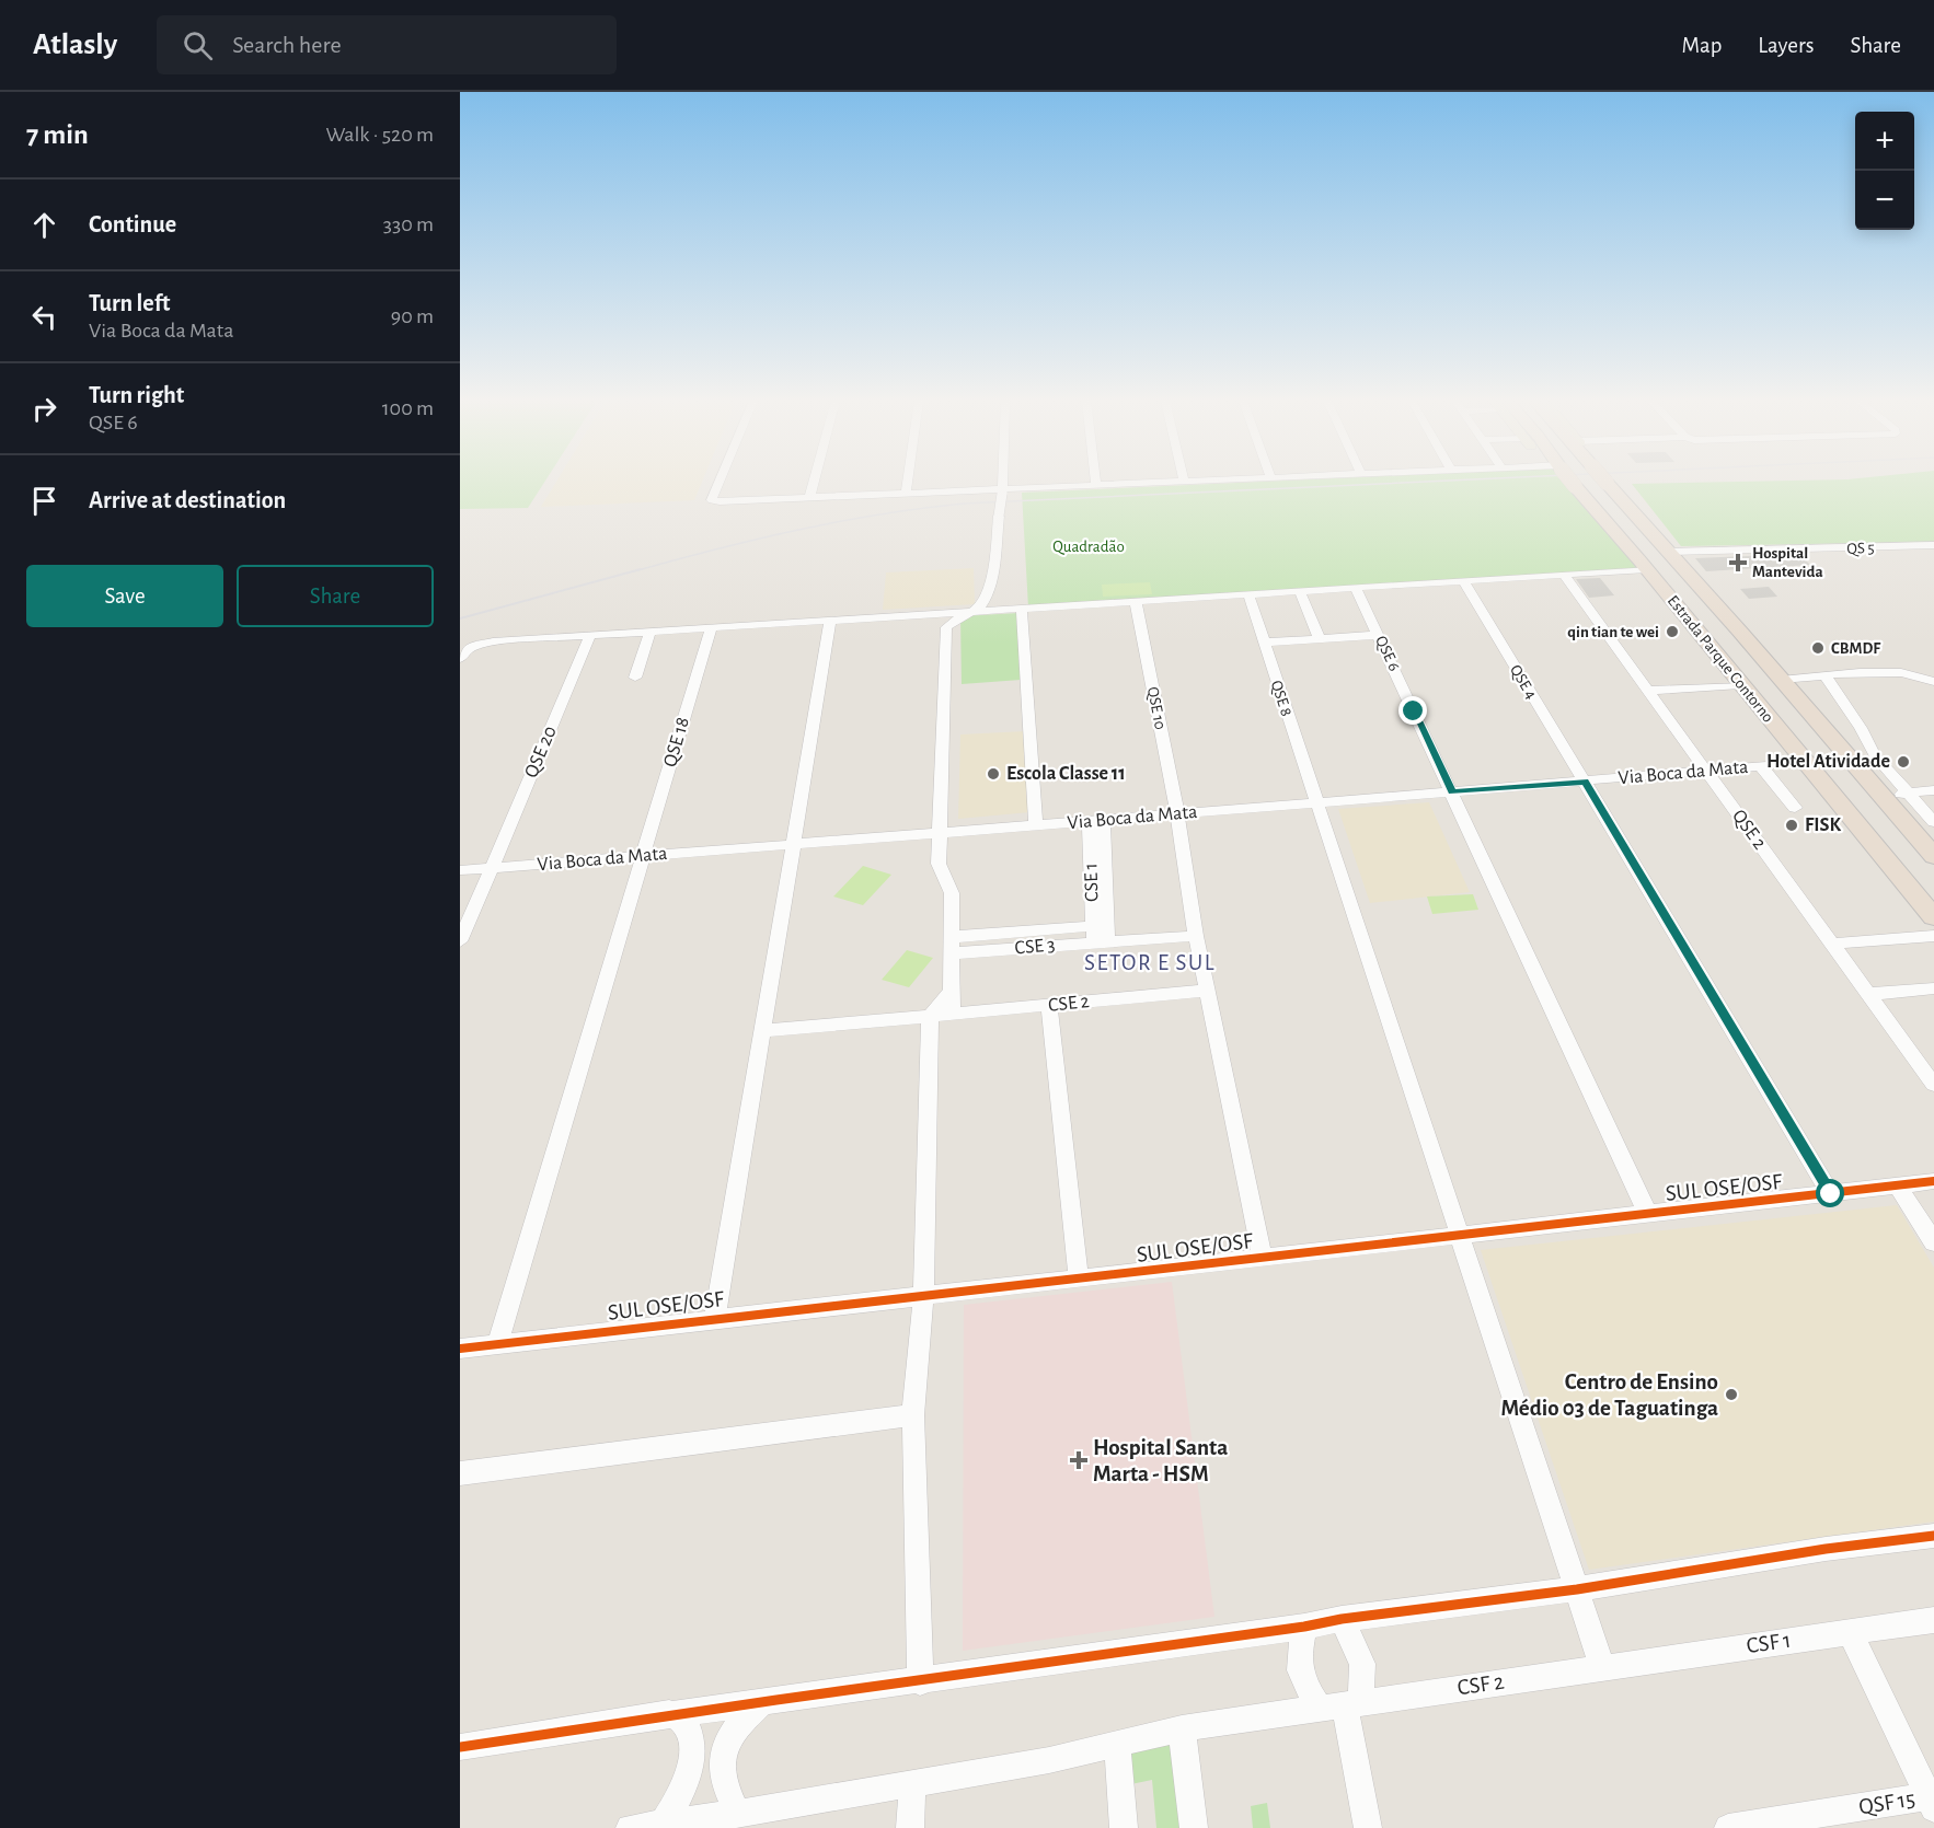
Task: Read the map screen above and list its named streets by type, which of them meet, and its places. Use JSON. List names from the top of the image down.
{
  "streets": {
    "highway": ["Estrada Parque Contorno"],
    "street": [
      "QS 5",
      "QSE 6",
      "QSE 4",
      "QSE 8",
      "QSE 10",
      "QSE 18",
      "QSE 20",
      "Via Boca da Mata",
      "QSE 2",
      "CSE 1",
      "CSE 3",
      "CSE 2",
      "SUL OSE/OSF",
      "CSF 1",
      "CSF 2",
      "QSF 15"
    ]
  },
  "crossings": [
    ["QS 5", "Estrada Parque Contorno"],
    ["QSE 6", "Via Boca da Mata"],
    ["QSE 6", "SUL OSE/OSF"],
    ["Estrada Parque Contorno", "Via Boca da Mata"],
    ["QSE 4", "Via Boca da Mata"],
    ["QSE 4", "SUL OSE/OSF"],
    ["QSE 8", "Via Boca da Mata"],
    ["QSE 8", "SUL OSE/OSF"],
    ["QSE 8", "CSF 1"],
    ["QSE 8", "CSF 2"],
    ["QSE 10", "Via Boca da Mata"],
    ["QSE 10", "CSE 3"],
    ["QSE 10", "CSE 2"],
    ["QSE 10", "SUL OSE/OSF"],
    ["QSE 18", "Via Boca da Mata"],
    ["QSE 18", "SUL OSE/OSF"],
    ["QSE 20", "Via Boca da Mata"],
    ["Via Boca da Mata", "QSE 2"],
    ["Via Boca da Mata", "CSE 1"],
    ["CSE 1", "CSE 3"],
    ["CSF 1", "CSF 2"]
  ],
  "districts": ["SETOR E SUL"],
  "parks": ["Quadradão"],
  "places": {
    "health": ["Hospital Mantevida", "Hospital Santa Marta - HSM"],
    "other": [
      "qin tian te wei",
      "CBMDF",
      "Hotel Atividade",
      "Escola Classe 11",
      "FISK",
      "Centro de Ensino Médio 03 de Taguatinga"
    ]
  },
  "page": {
    "header": "Atlasly",
    "search": "Search here",
    "nav": ["Map", "Layers", "Share"],
    "heading": ["7 min", "Walk · 520 m"],
    "map_buttons": ["+", "−"],
    "list": [
      ["Continue", "330 m"],
      ["Turn left", "Via Boca da Mata", "90 m"],
      ["Turn right", "QSE 6", "100 m"],
      "Arrive at destination"
    ],
    "buttons": ["Save", "Share"]
  }
}
